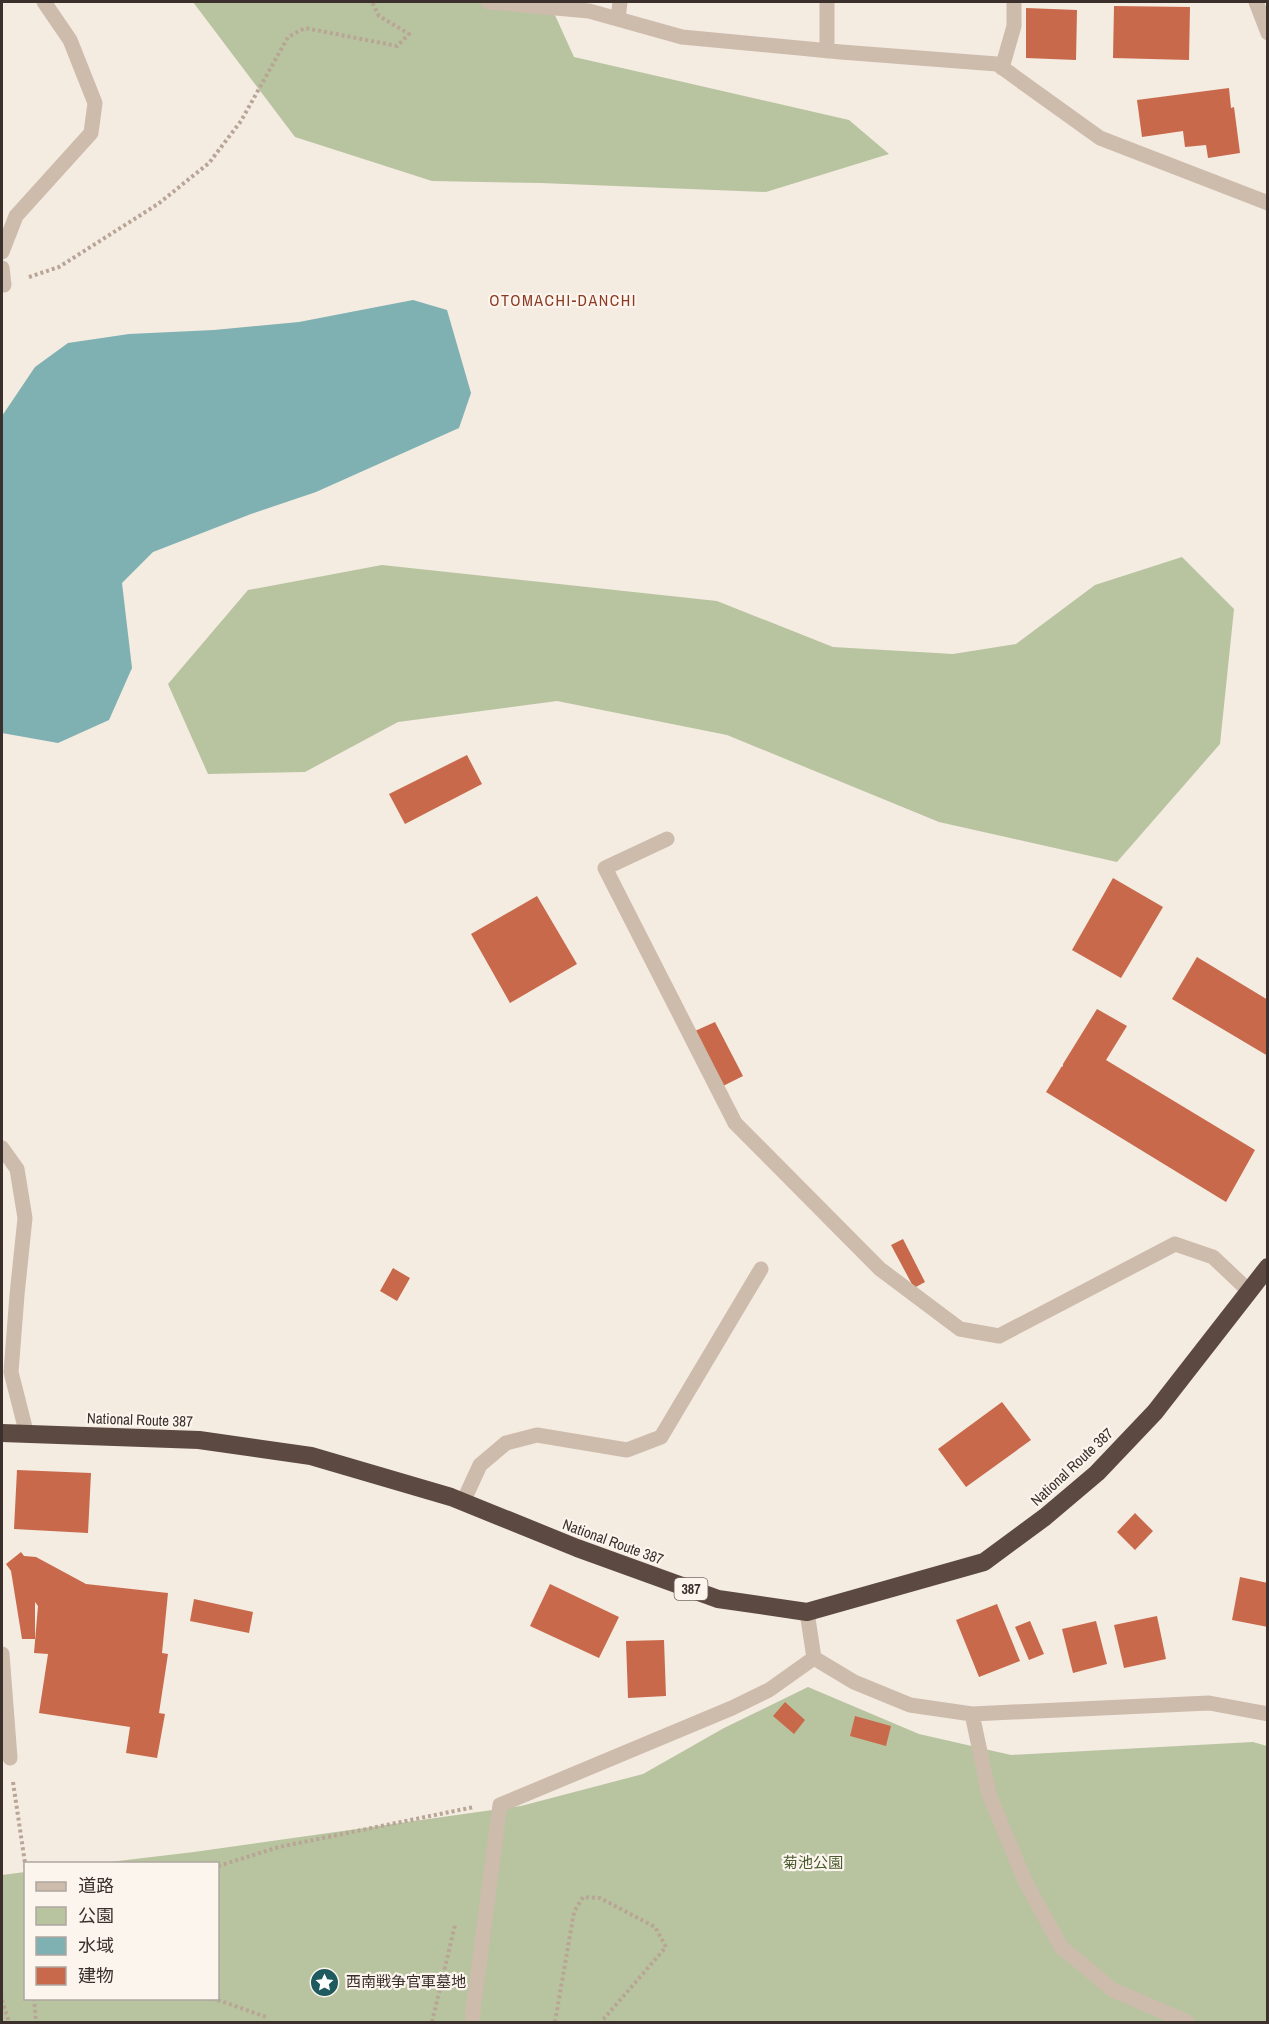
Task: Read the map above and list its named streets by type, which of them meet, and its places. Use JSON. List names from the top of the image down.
{
  "streets": {
    "highway": ["National Route 387", "387"]
  },
  "districts": ["OTOMACHI-DANCHI"],
  "parks": ["菊池公園"],
  "places": {
    "place": ["西南戦争官軍墓地"]
  },
  "legend": [
    "道路",
    "公園",
    "水域",
    "建物"
  ]
}
